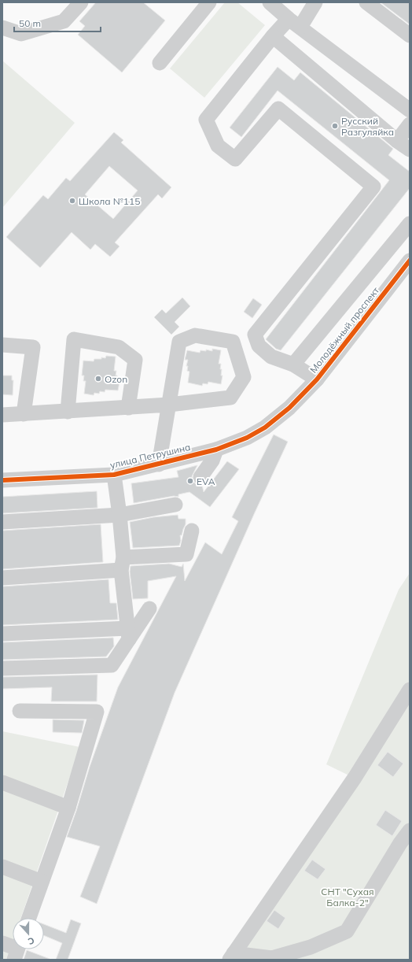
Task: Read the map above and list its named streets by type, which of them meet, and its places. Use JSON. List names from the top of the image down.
{
  "streets": {
    "street": ["Молодёжный проспект", "улица Петрушина"]
  },
  "crossings": [
    ["Молодёжный проспект", "улица Петрушина"]
  ],
  "parks": ["СНТ \"Сухая Балка-2\""],
  "places": [
    "Русский Разгуляйка",
    "Школа №115",
    "Ozon",
    "EVA"
  ],
  "scale_bar": "50 m",
  "north": "bottom"
}
